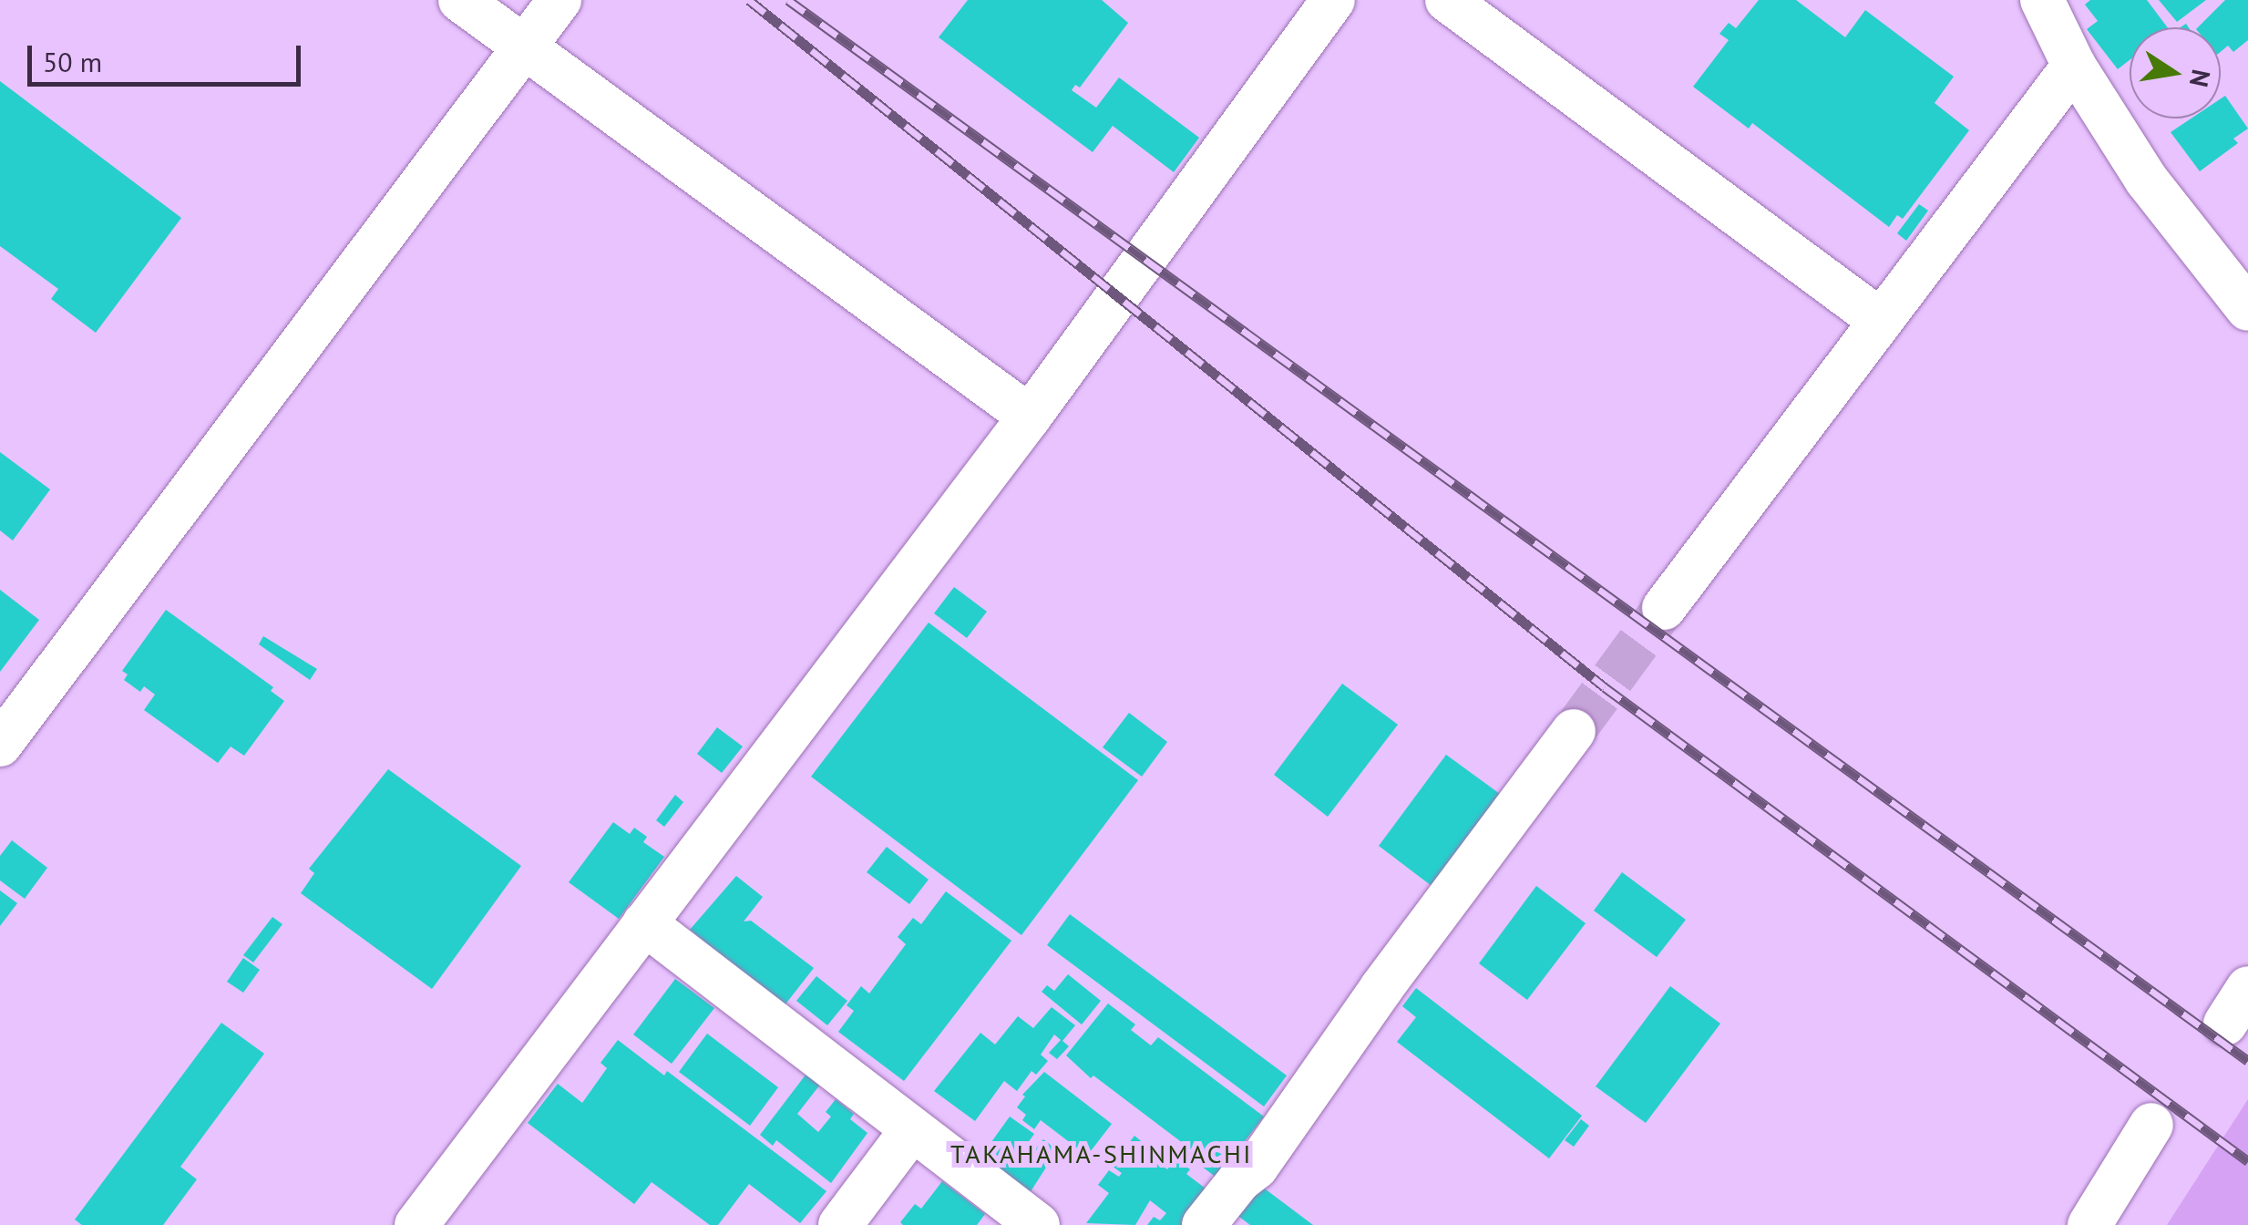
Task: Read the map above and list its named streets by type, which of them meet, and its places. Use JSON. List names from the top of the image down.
{
  "districts": ["TAKAHAMA-SHINMACHI"],
  "scale_bar": "50 m",
  "north": "right"
}
